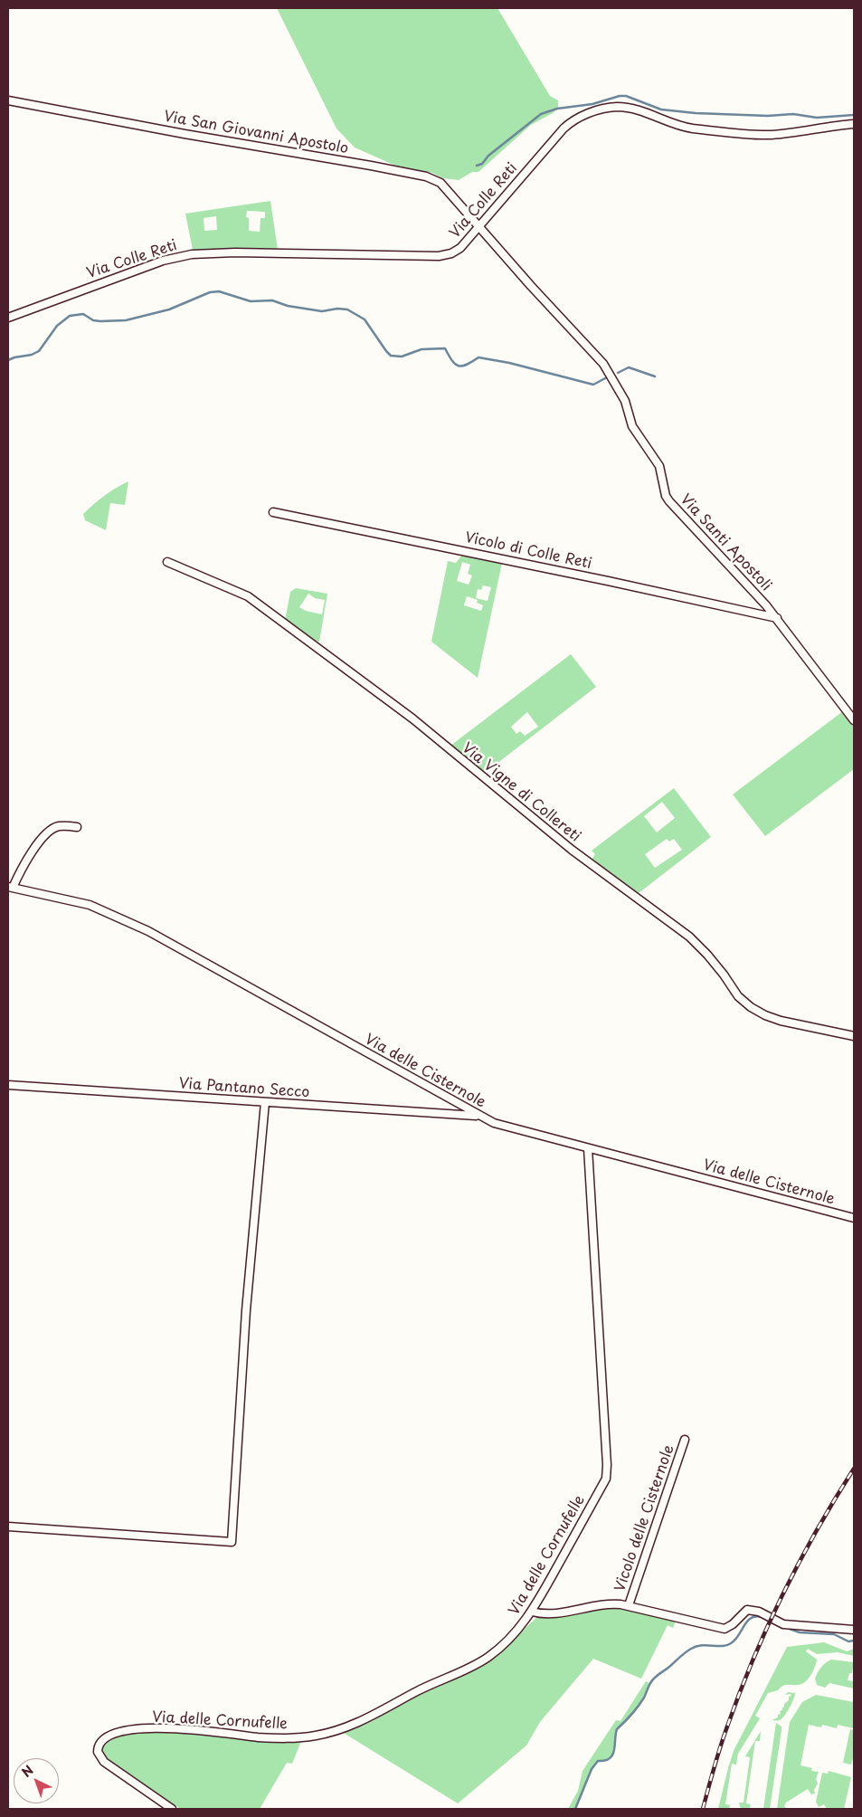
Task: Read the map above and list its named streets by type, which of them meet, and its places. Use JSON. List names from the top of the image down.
{
  "streets": {
    "street": [
      "Via San Giovanni Apostolo",
      "Via Colle Reti",
      "Via Santi Apostoli",
      "Vicolo di Colle Reti",
      "Via Vigne di Collereti",
      "Via delle Cisternole",
      "Via Pantano Secco",
      "Vicolo delle Cisternole",
      "Via delle Cornufelle"
    ]
  },
  "crossings": [
    ["Via San Giovanni Apostolo", "Via Colle Reti"],
    ["Via San Giovanni Apostolo", "Via Santi Apostoli"],
    ["Via Colle Reti", "Via Santi Apostoli"],
    ["Via Santi Apostoli", "Vicolo di Colle Reti"],
    ["Via delle Cisternole", "Via Pantano Secco"],
    ["Via delle Cisternole", "Via delle Cornufelle"],
    ["Vicolo delle Cisternole", "Via delle Cornufelle"]
  ],
  "north": "top left"
}
